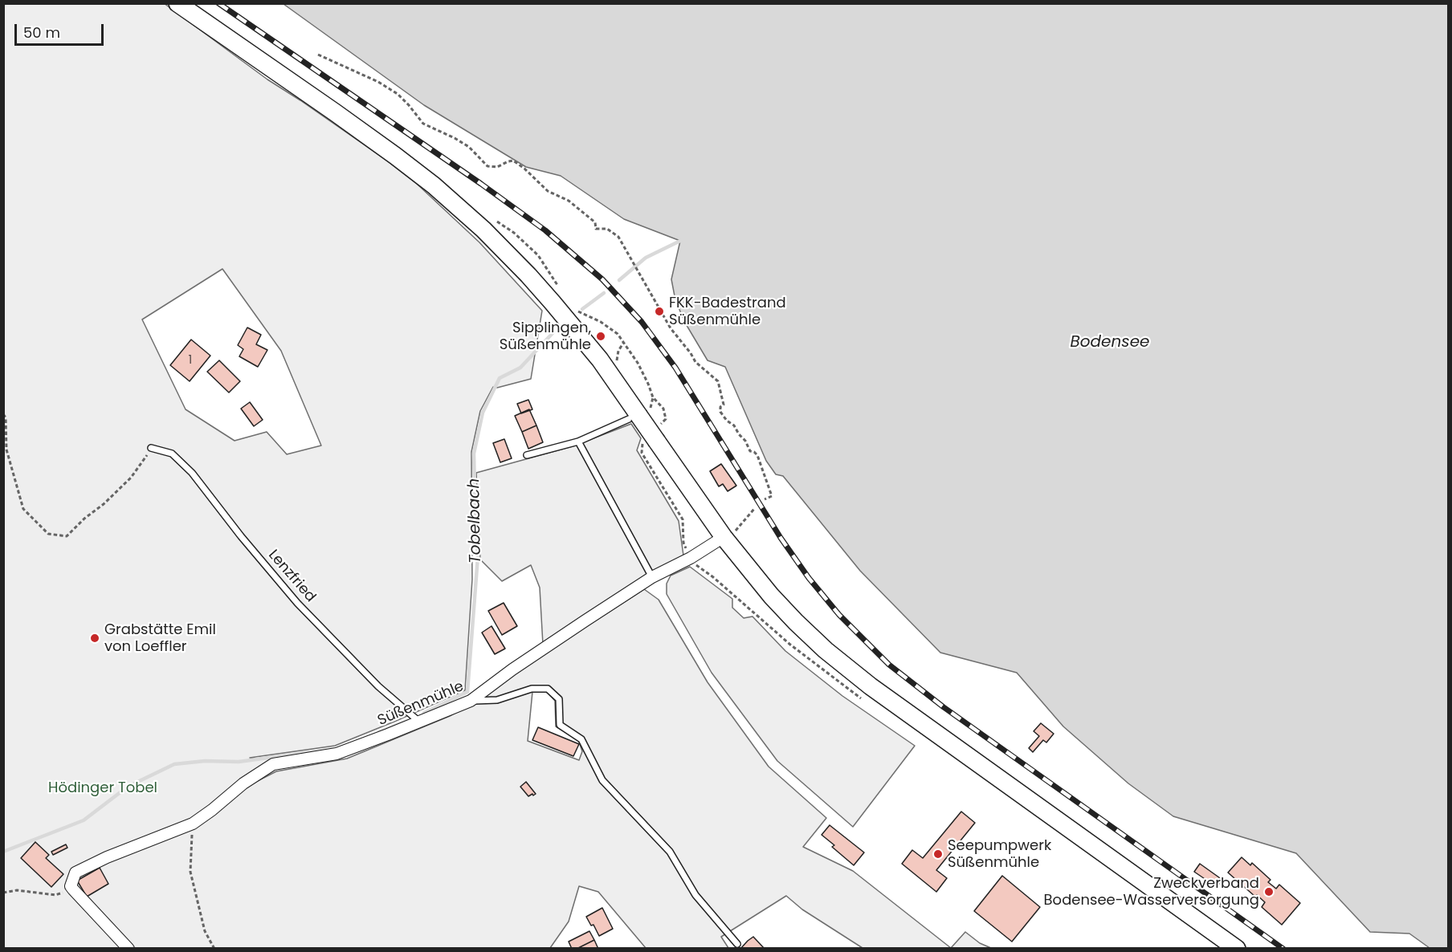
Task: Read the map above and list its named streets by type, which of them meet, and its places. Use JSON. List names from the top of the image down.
{
  "streets": {
    "street": ["Süßenmühle"],
    "lane": ["Lenzfried"]
  },
  "crossings": [
    ["Lenzfried", "Süßenmühle"]
  ],
  "water": ["Bodensee", "Tobelbach"],
  "parks": ["Hödinger Tobel"],
  "places": [
    "FKK-Badestrand Süßenmühle",
    "Sipplingen, Süßenmühle",
    "Grabstätte Emil von Loeffler",
    "Seepumpwerk Süßenmühle",
    "Zweckverband Bodensee-Wasserversorgung"
  ],
  "house_numbers": ["1"],
  "scale_bar": "50 m"
}
